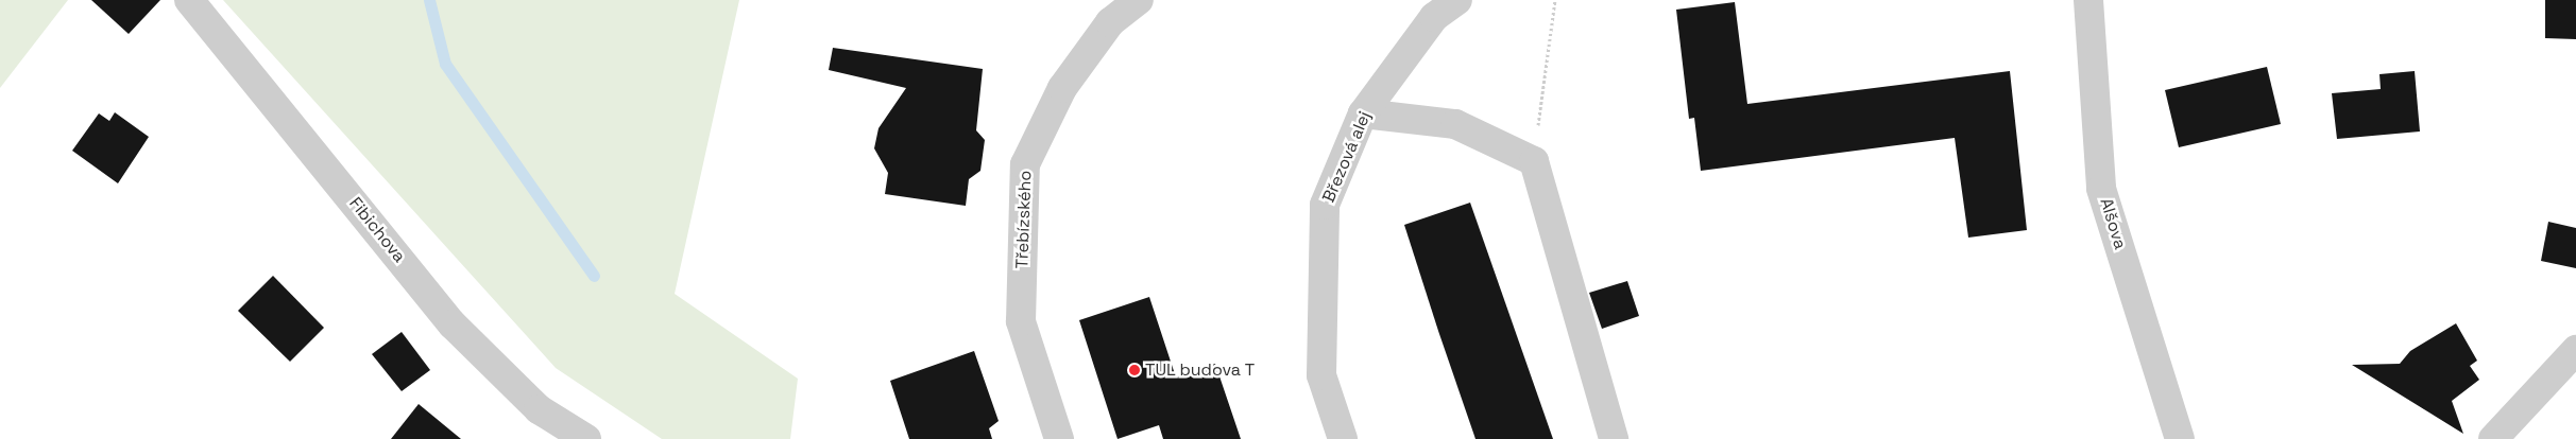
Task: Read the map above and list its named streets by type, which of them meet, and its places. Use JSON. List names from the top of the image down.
{
  "streets": {
    "street": [
      "Březová alej",
      "Třebízského",
      "Alšova",
      "Fibichova"
    ]
  },
  "places": ["TUL budova T"]
}
